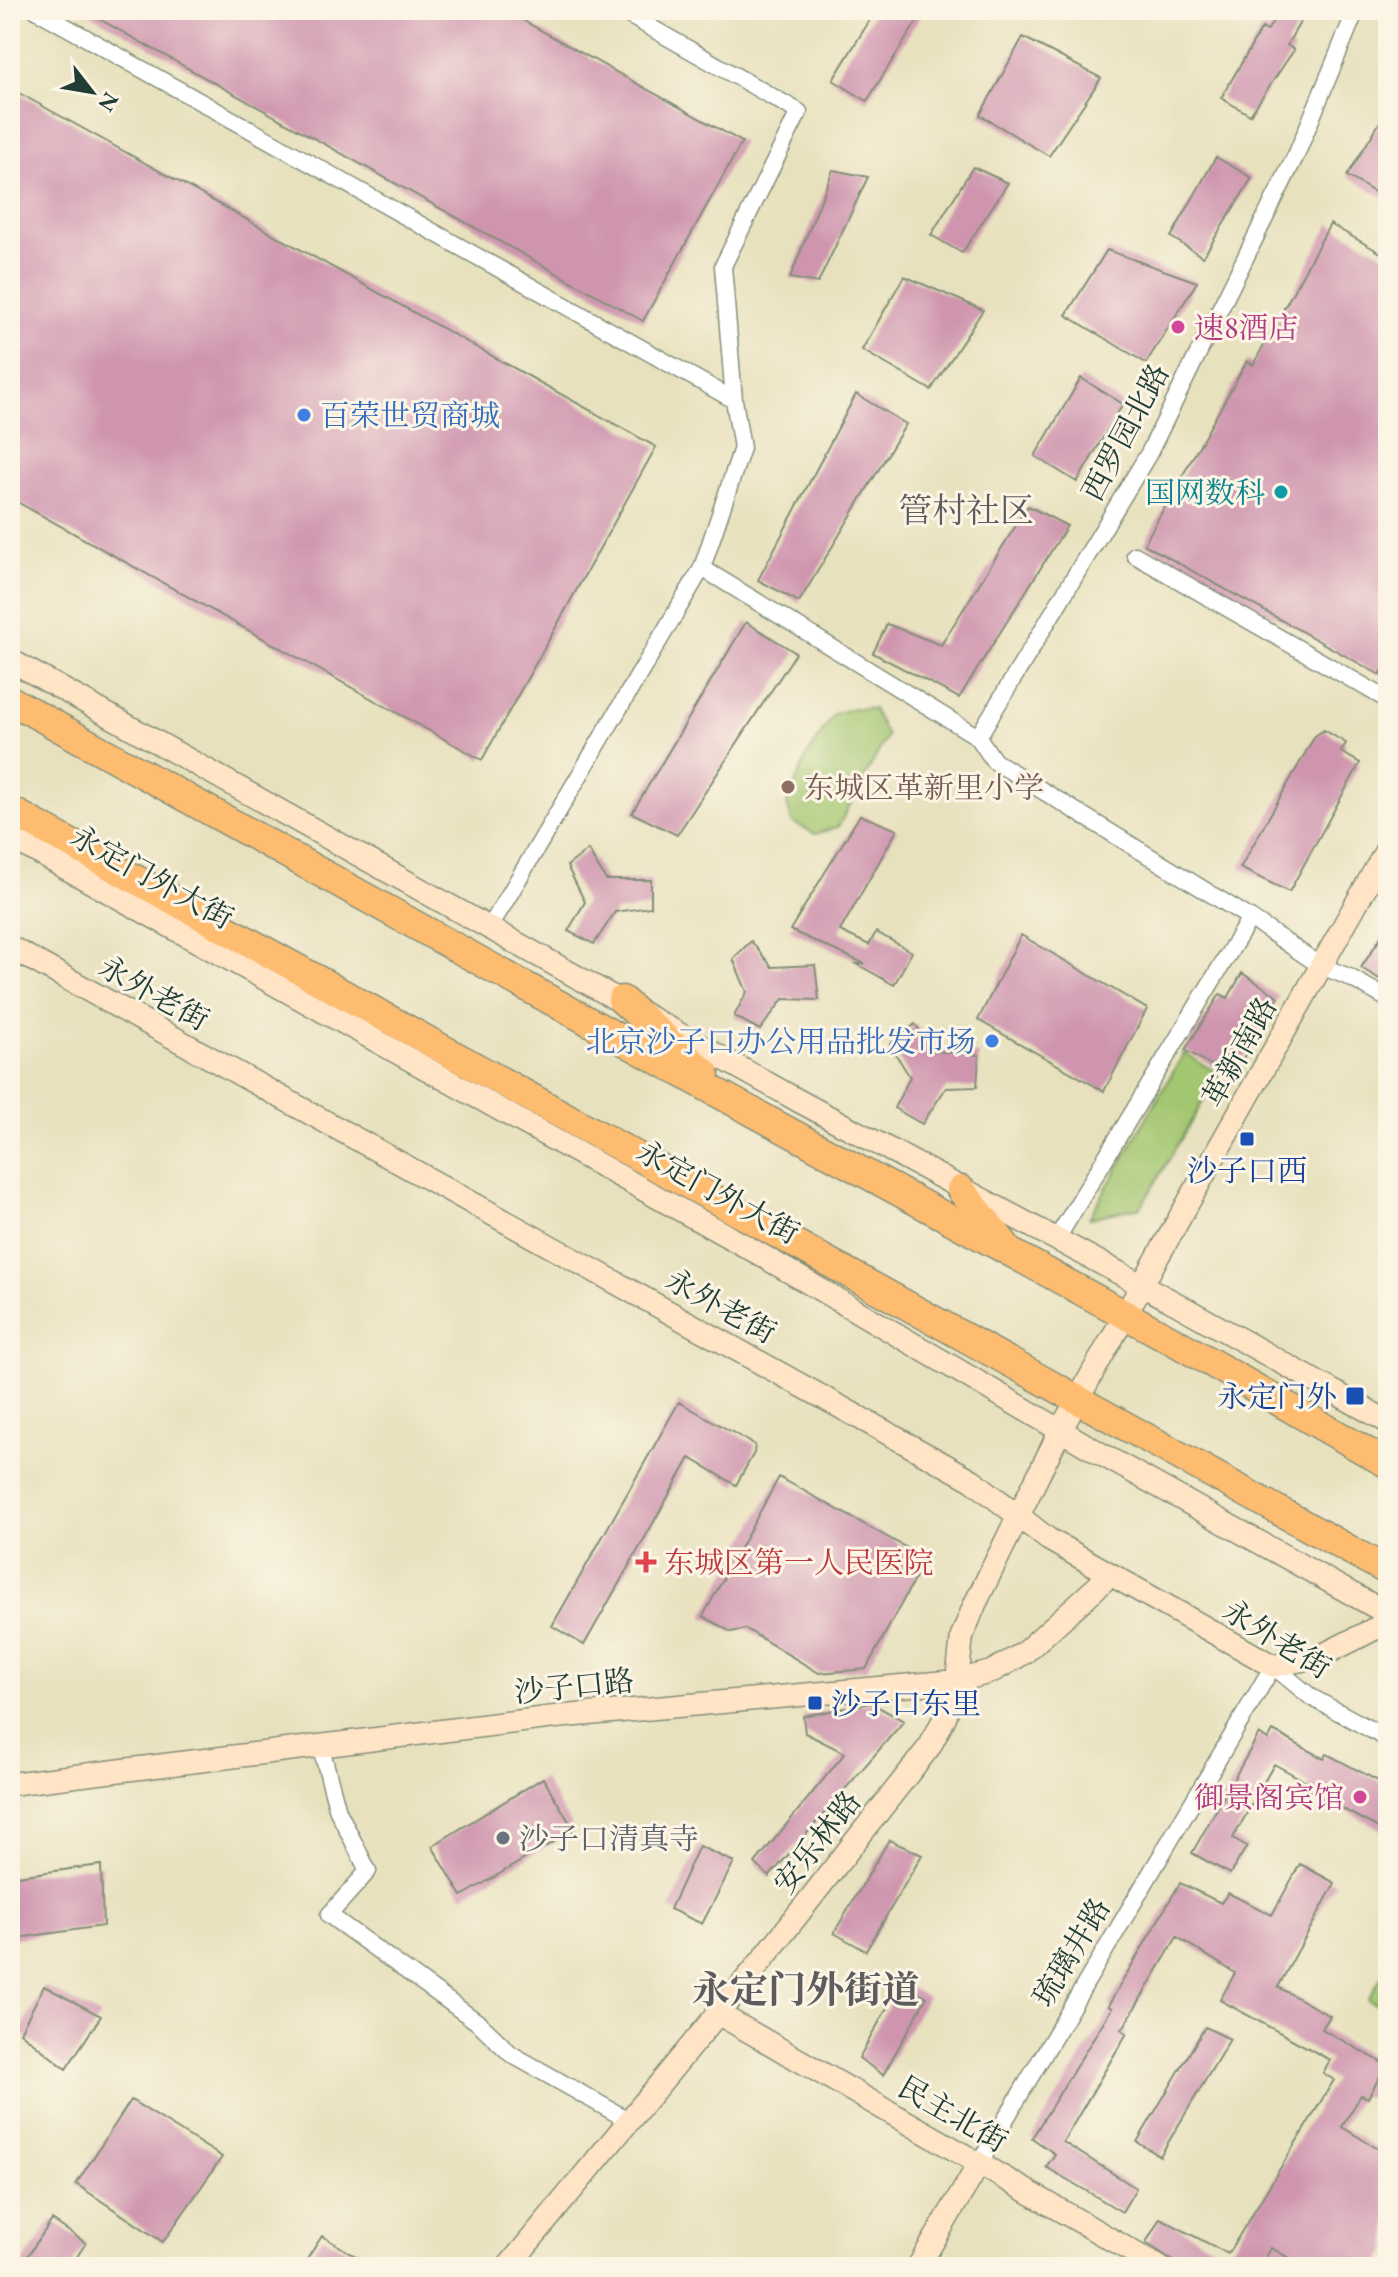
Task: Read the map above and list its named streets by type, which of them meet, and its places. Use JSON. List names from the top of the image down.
{
  "streets": {
    "highway": ["永定门外大街"],
    "street": [
      "西罗园北路",
      "永外老街",
      "革新南路",
      "沙子口路",
      "安乐林路",
      "琉璃井路",
      "民主北街"
    ]
  },
  "crossings": [
    ["永定门外大街", "安乐林路"],
    ["永外老街", "沙子口路"],
    ["永外老街", "安乐林路"],
    ["永外老街", "琉璃井路"],
    ["革新南路", "安乐林路"],
    ["沙子口路", "安乐林路"],
    ["安乐林路", "民主北街"],
    ["琉璃井路", "民主北街"]
  ],
  "districts": ["管村社区", "永定门外街道"],
  "places": {
    "other": [
      "速8酒店",
      "百荣世贸商城",
      "国网数科",
      "东城区革新里小学",
      "北京沙子口办公用品批发市场",
      "御景阁宾馆",
      "沙子口清真寺"
    ],
    "transit": ["沙子口西", "永定门外", "沙子口东里"],
    "health": ["东城区第一人民医院"]
  },
  "north": "bottom right"
}
